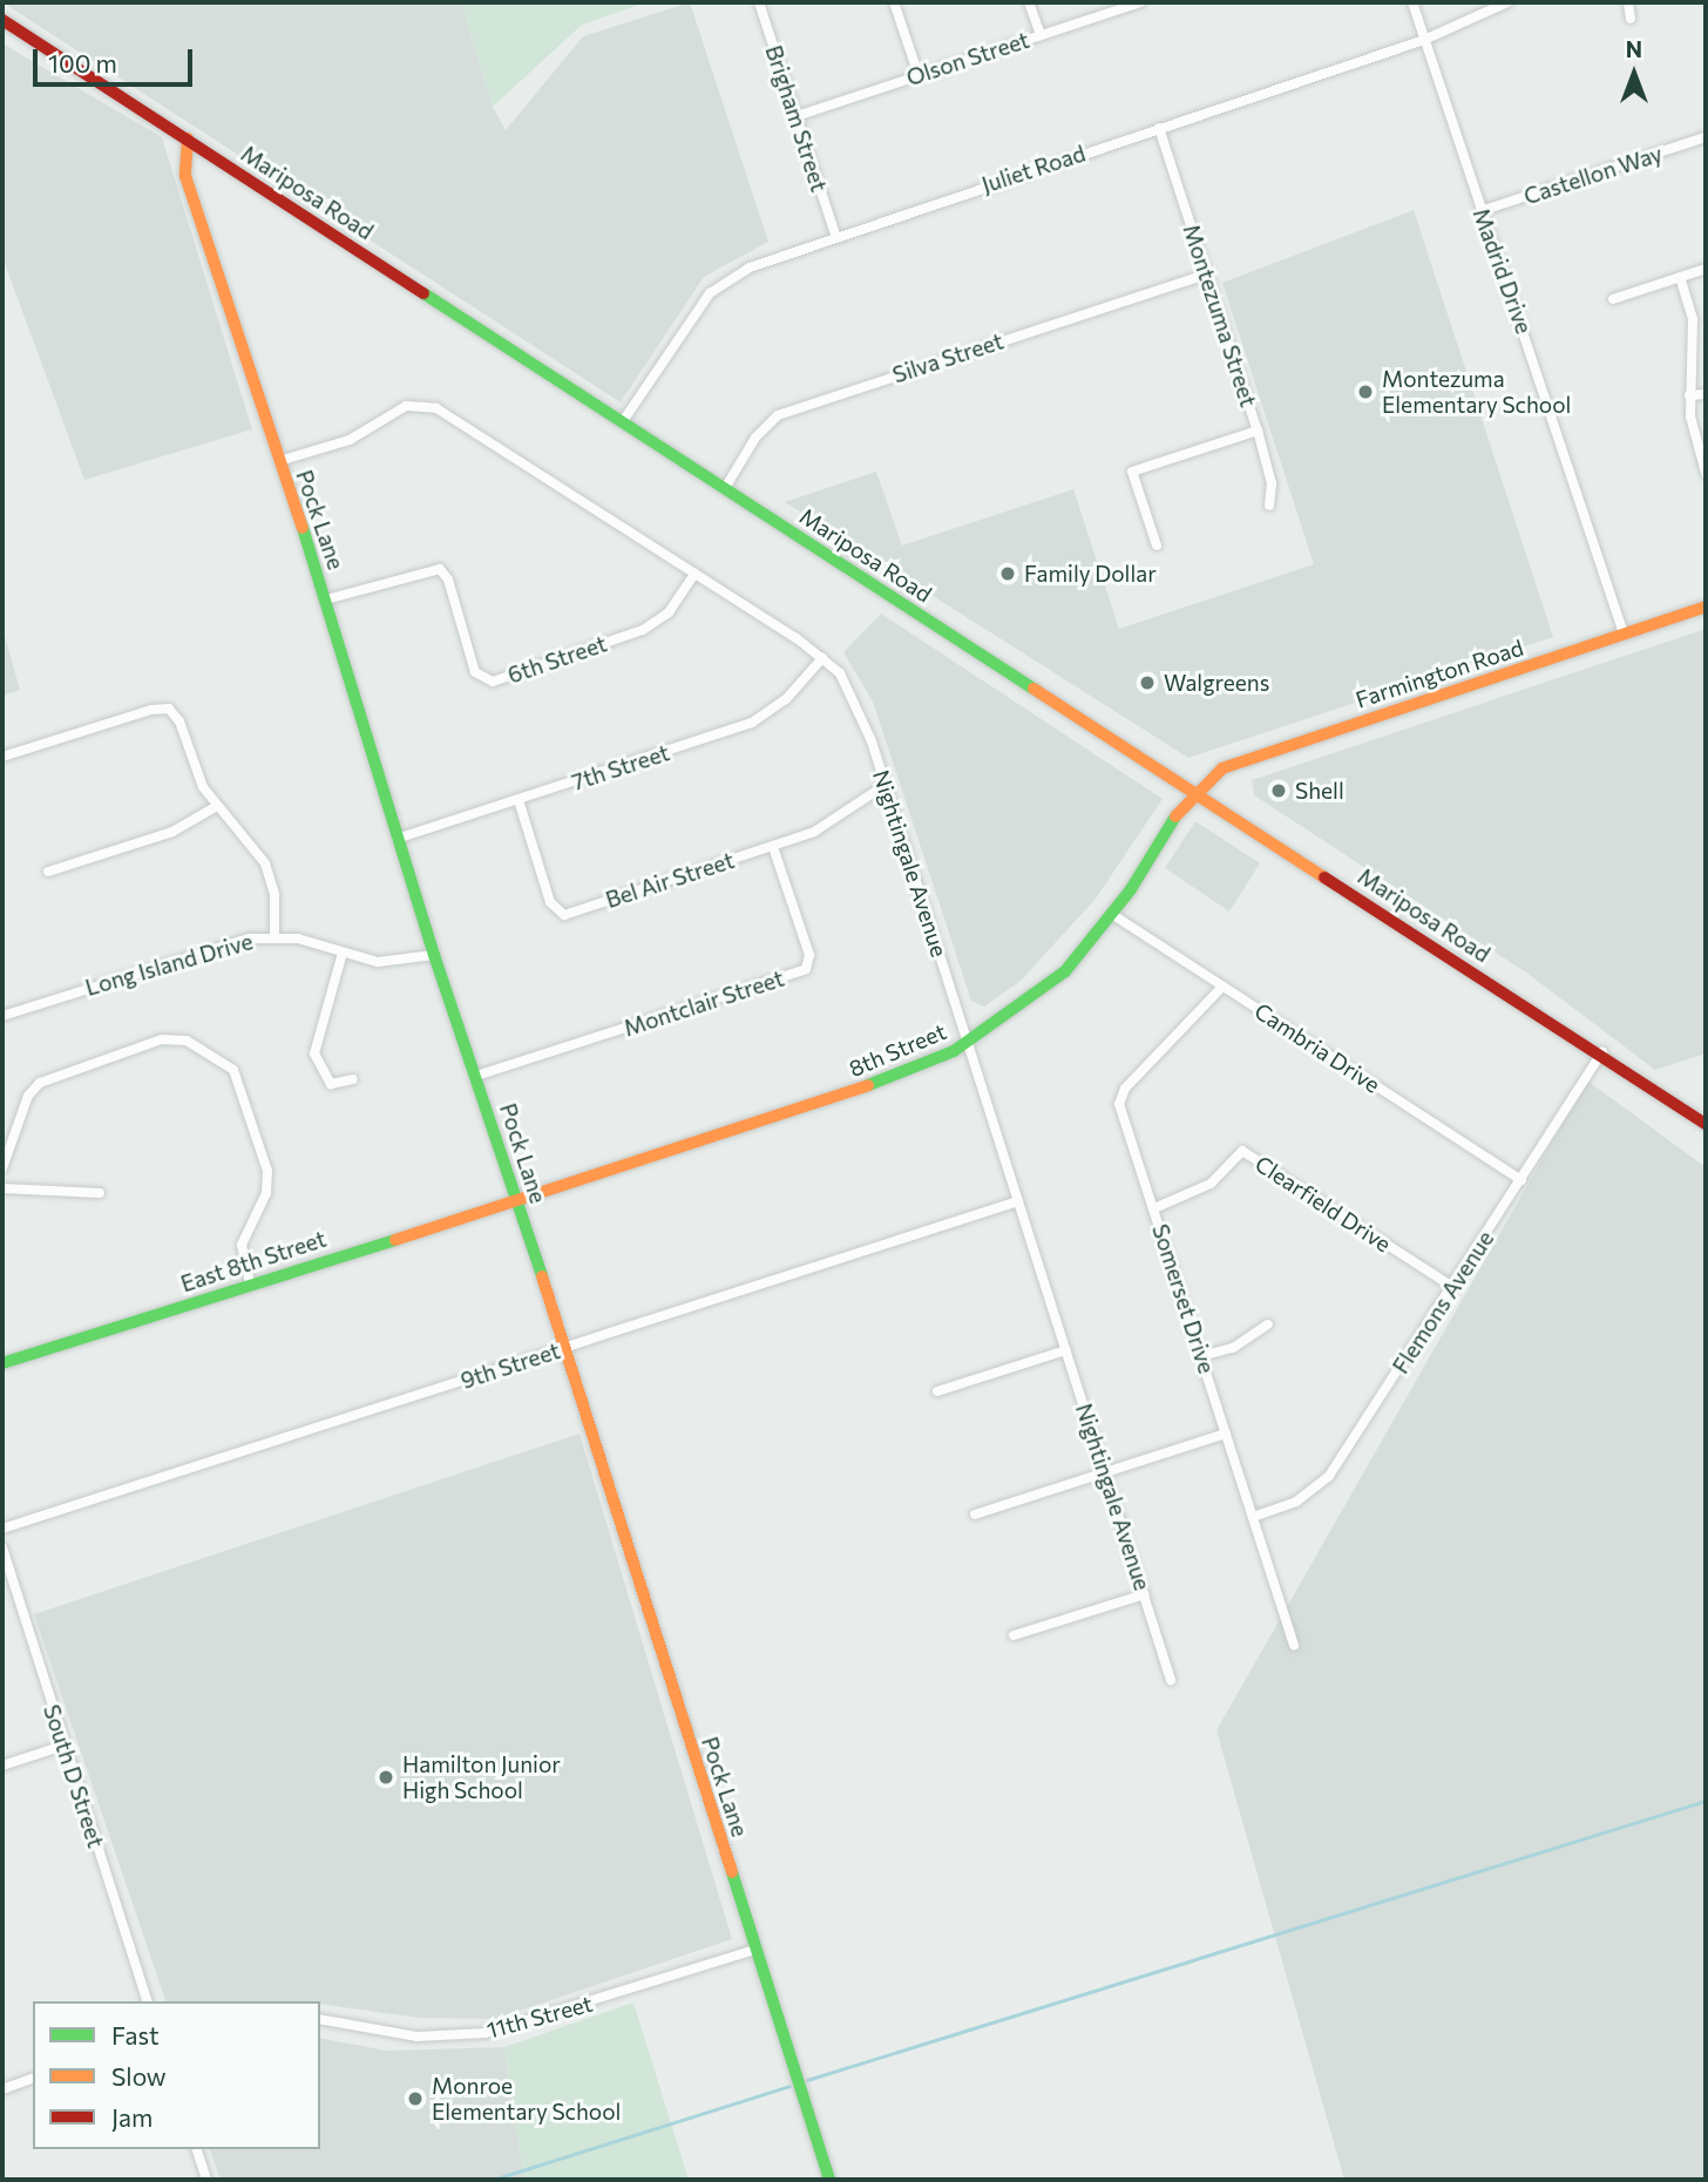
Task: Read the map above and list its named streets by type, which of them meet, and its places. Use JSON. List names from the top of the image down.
{
  "streets": {
    "street": [
      "Olson Street",
      "Brigham Street",
      "Juliet Road",
      "Castellon Way",
      "Mariposa Road",
      "Madrid Drive",
      "Montezuma Street",
      "Silva Street",
      "Pock Lane",
      "6th Street",
      "Farmington Road",
      "7th Street",
      "Nightingale Avenue",
      "Bel Air Street",
      "Long Island Drive",
      "Montclair Street",
      "Cambria Drive",
      "8th Street",
      "Clearfield Drive",
      "East 8th Street",
      "Somerset Drive",
      "Flemons Avenue",
      "9th Street",
      "South D Street",
      "11th Street"
    ]
  },
  "crossings": [
    ["Olson Street", "Brigham Street"],
    ["Brigham Street", "Juliet Road"],
    ["Juliet Road", "Mariposa Road"],
    ["Juliet Road", "Madrid Drive"],
    ["Juliet Road", "Montezuma Street"],
    ["Castellon Way", "Madrid Drive"],
    ["Mariposa Road", "Silva Street"],
    ["Mariposa Road", "Pock Lane"],
    ["Mariposa Road", "Farmington Road"],
    ["Mariposa Road", "8th Street"],
    ["Mariposa Road", "Flemons Avenue"],
    ["Madrid Drive", "Farmington Road"],
    ["Montezuma Street", "Silva Street"],
    ["Pock Lane", "6th Street"],
    ["Pock Lane", "7th Street"],
    ["Pock Lane", "Nightingale Avenue"],
    ["Pock Lane", "Long Island Drive"],
    ["Pock Lane", "Montclair Street"],
    ["Pock Lane", "8th Street"],
    ["Pock Lane", "East 8th Street"],
    ["Pock Lane", "9th Street"],
    ["Pock Lane", "11th Street"],
    ["6th Street", "Nightingale Avenue"],
    ["Farmington Road", "8th Street"],
    ["7th Street", "Nightingale Avenue"],
    ["7th Street", "Bel Air Street"],
    ["Nightingale Avenue", "Bel Air Street"],
    ["Nightingale Avenue", "8th Street"],
    ["Nightingale Avenue", "9th Street"],
    ["Bel Air Street", "Montclair Street"],
    ["Cambria Drive", "8th Street"],
    ["Cambria Drive", "Somerset Drive"],
    ["Cambria Drive", "Flemons Avenue"],
    ["8th Street", "East 8th Street"],
    ["Clearfield Drive", "Somerset Drive"],
    ["Clearfield Drive", "Flemons Avenue"],
    ["Somerset Drive", "Flemons Avenue"]
  ],
  "places": [
    "Montezuma Elementary School",
    "Family Dollar",
    "Walgreens",
    "Shell",
    "Hamilton Junior High School",
    "Monroe Elementary School"
  ],
  "legend": ["Fast", "Slow", "Jam"],
  "scale_bar": "100 m",
  "north": "top"
}
